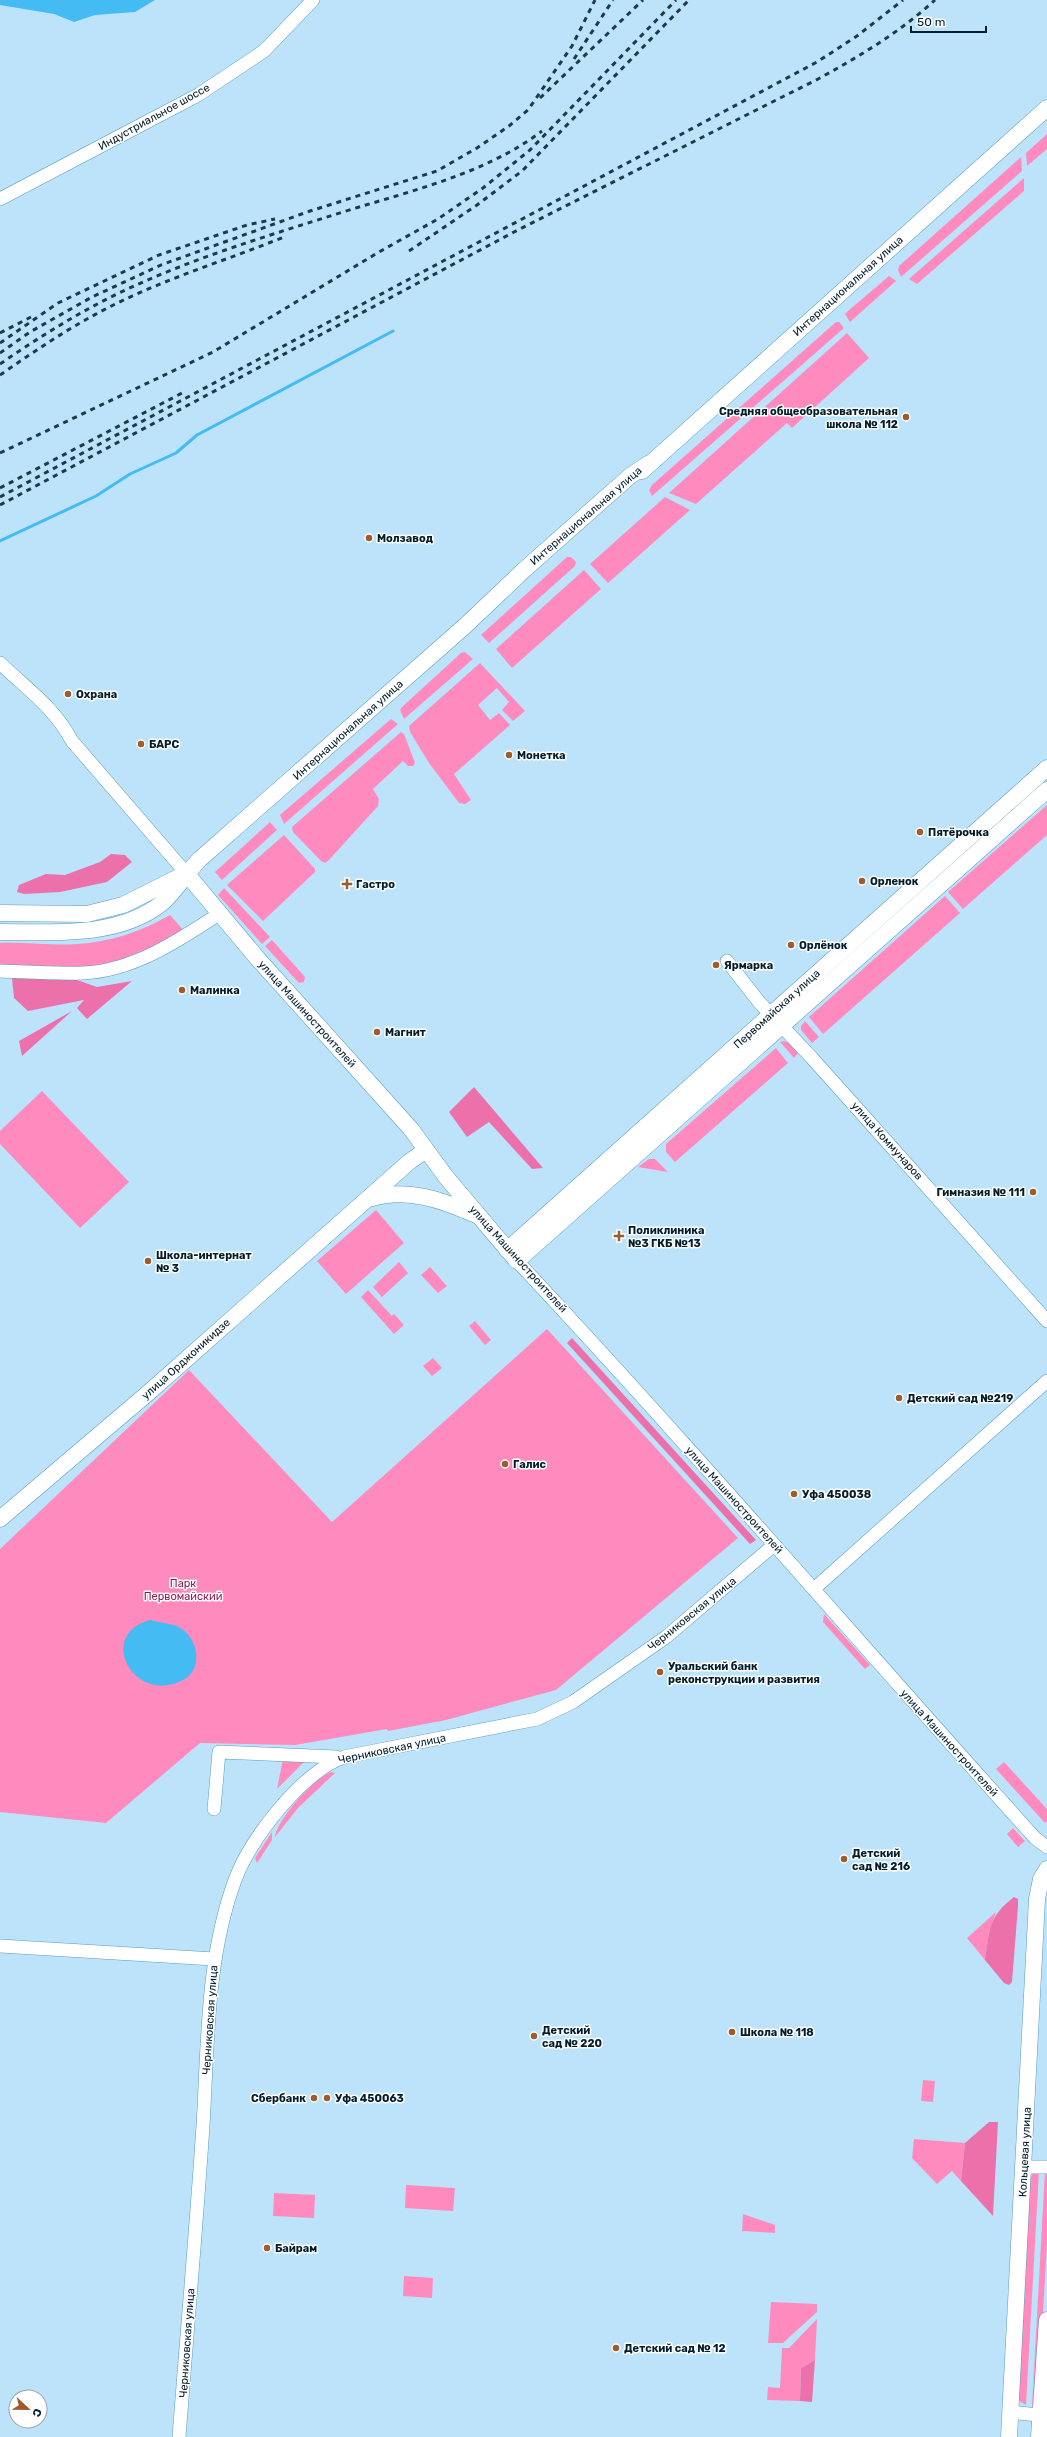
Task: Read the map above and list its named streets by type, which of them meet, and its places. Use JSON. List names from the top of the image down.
{
  "streets": {
    "main road": [
      "Интернациональная улица",
      "Первомайская улица",
      "улица Машиностроителей",
      "улица Орджоникидзе",
      "Кольцевая улица"
    ],
    "street": ["Индустриальное шоссе", "улица Коммунаров", "Черниковская улица"]
  },
  "crossings": [
    ["Интернациональная улица", "улица Машиностроителей"],
    ["Первомайская улица", "улица Машиностроителей"],
    ["Первомайская улица", "улица Коммунаров"],
    ["улица Машиностроителей", "улица Орджоникидзе"],
    ["улица Машиностроителей", "Черниковская улица"]
  ],
  "parks": ["Парк Первомайский"],
  "places": {
    "other": [
      "Средняя общеобразовательная школа № 112",
      "Молзавод",
      "Охрана",
      "БАРС",
      "Монетка",
      "Пятёрочка",
      "Орленок",
      "Орлёнок",
      "Ярмарка",
      "Малинка",
      "Магнит",
      "Гимназия № 111",
      "Школа-интернат № 3",
      "Детский сад №219",
      "Галис",
      "Уфа 450038",
      "Уральский банк реконструкции и развития",
      "Детский сад № 216",
      "Школа № 118",
      "Детский сад № 220",
      "Сбербанк",
      "Уфа 450063",
      "Байрам",
      "Детский сад № 12"
    ],
    "health": ["Гастро", "Поликлиника №3 ГКБ №13"]
  },
  "scale_bar": "50 m",
  "north": "right"
}
